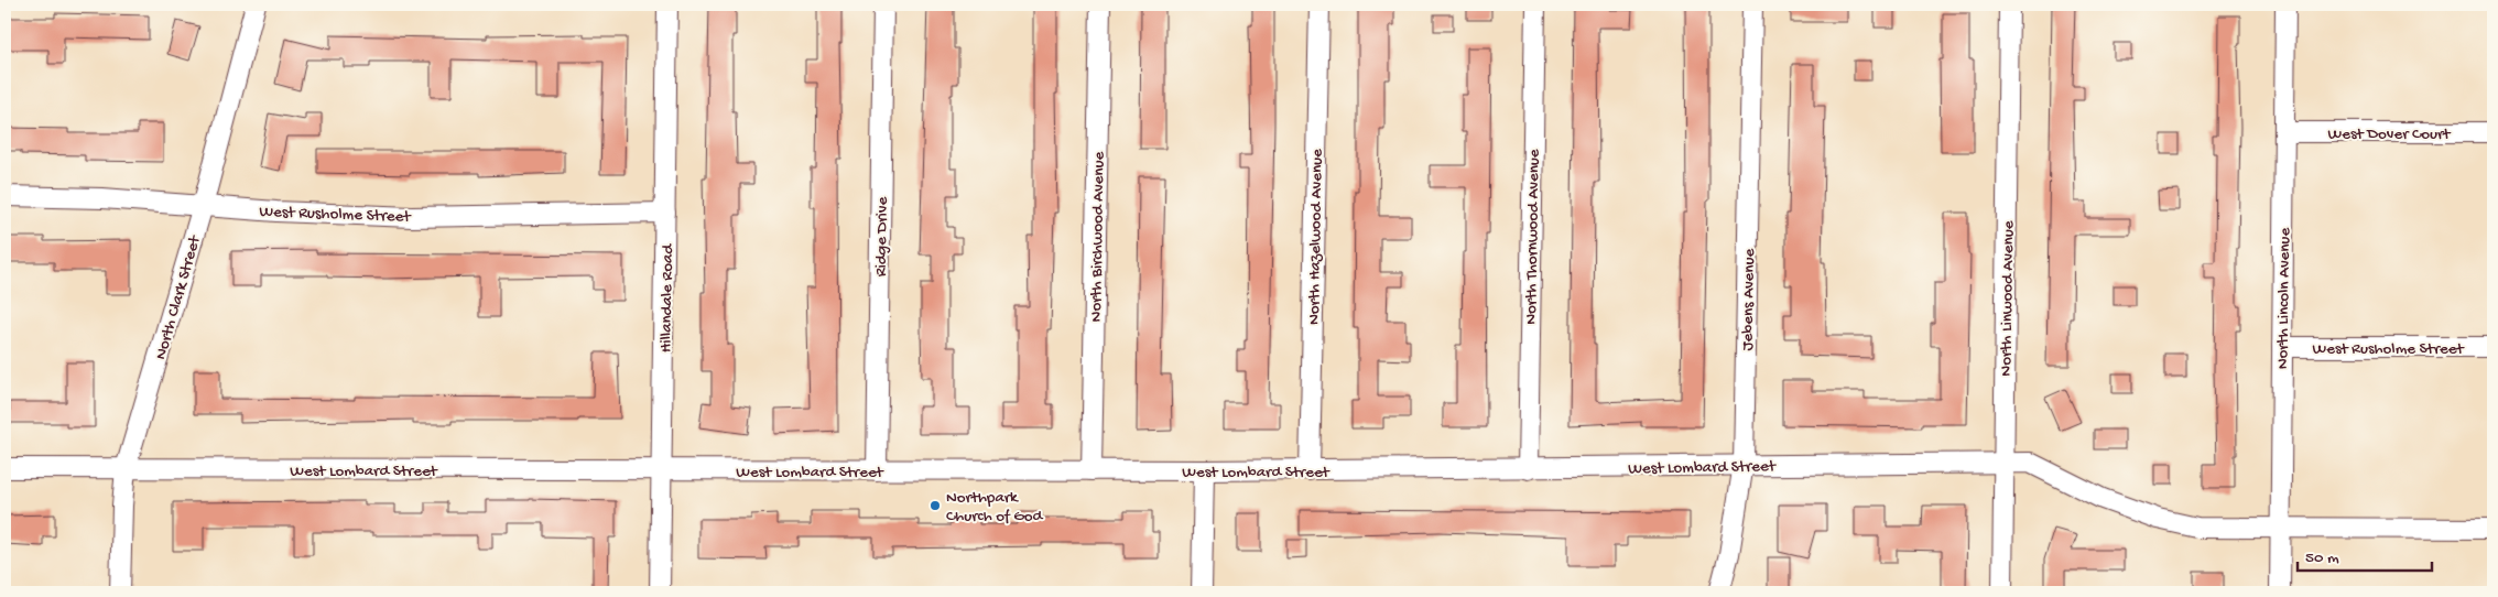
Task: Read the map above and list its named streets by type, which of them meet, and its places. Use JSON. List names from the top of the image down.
{
  "streets": {
    "street": [
      "West Dover Court",
      "West Rusholme Street",
      "Ridge Drive",
      "North Birchwood Avenue",
      "North Hazelwood Avenue",
      "North Thornwood Avenue",
      "North Clark Street",
      "Hillandale Road",
      "North Linwood Avenue",
      "North Lincoln Avenue",
      "Jebens Avenue",
      "West Lombard Street"
    ]
  },
  "crossings": [
    ["West Dover Court", "North Lincoln Avenue"],
    ["West Rusholme Street", "North Clark Street"],
    ["West Rusholme Street", "Hillandale Road"],
    ["West Rusholme Street", "North Lincoln Avenue"],
    ["Ridge Drive", "West Lombard Street"],
    ["North Birchwood Avenue", "West Lombard Street"],
    ["North Hazelwood Avenue", "West Lombard Street"],
    ["North Thornwood Avenue", "West Lombard Street"],
    ["North Clark Street", "West Lombard Street"],
    ["Hillandale Road", "West Lombard Street"],
    ["North Linwood Avenue", "West Lombard Street"],
    ["North Lincoln Avenue", "West Lombard Street"],
    ["Jebens Avenue", "West Lombard Street"]
  ],
  "places": ["Northpark Church of God"],
  "scale_bar": "50 m"
}
